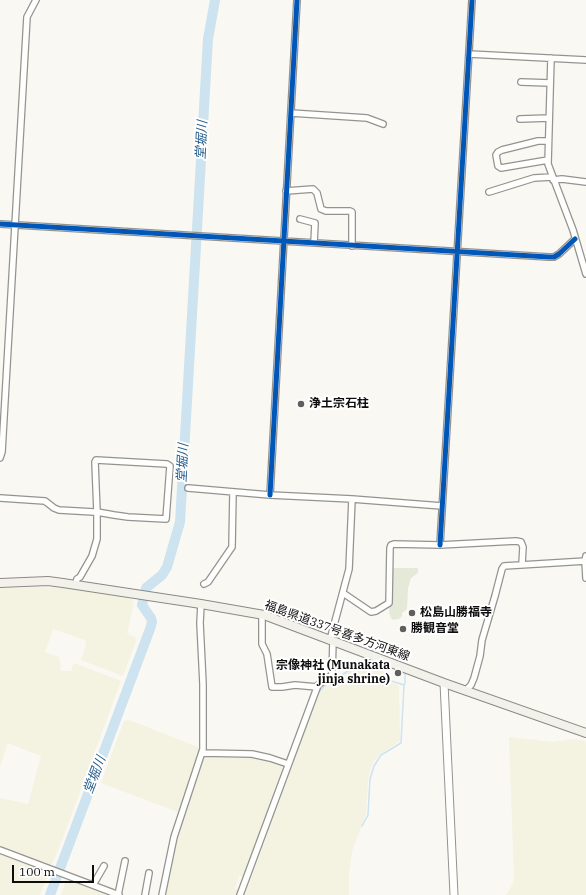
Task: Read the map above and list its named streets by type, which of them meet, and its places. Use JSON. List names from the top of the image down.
{
  "streets": {
    "main road": ["福島県道337号喜多方河東線"]
  },
  "water": ["堂堀川"],
  "places": [
    "浄土宗石柱",
    "松島山勝福寺",
    "勝観音堂",
    "宗像神社 (Munakata jinja shrine)"
  ],
  "scale_bar": "100 m"
}
